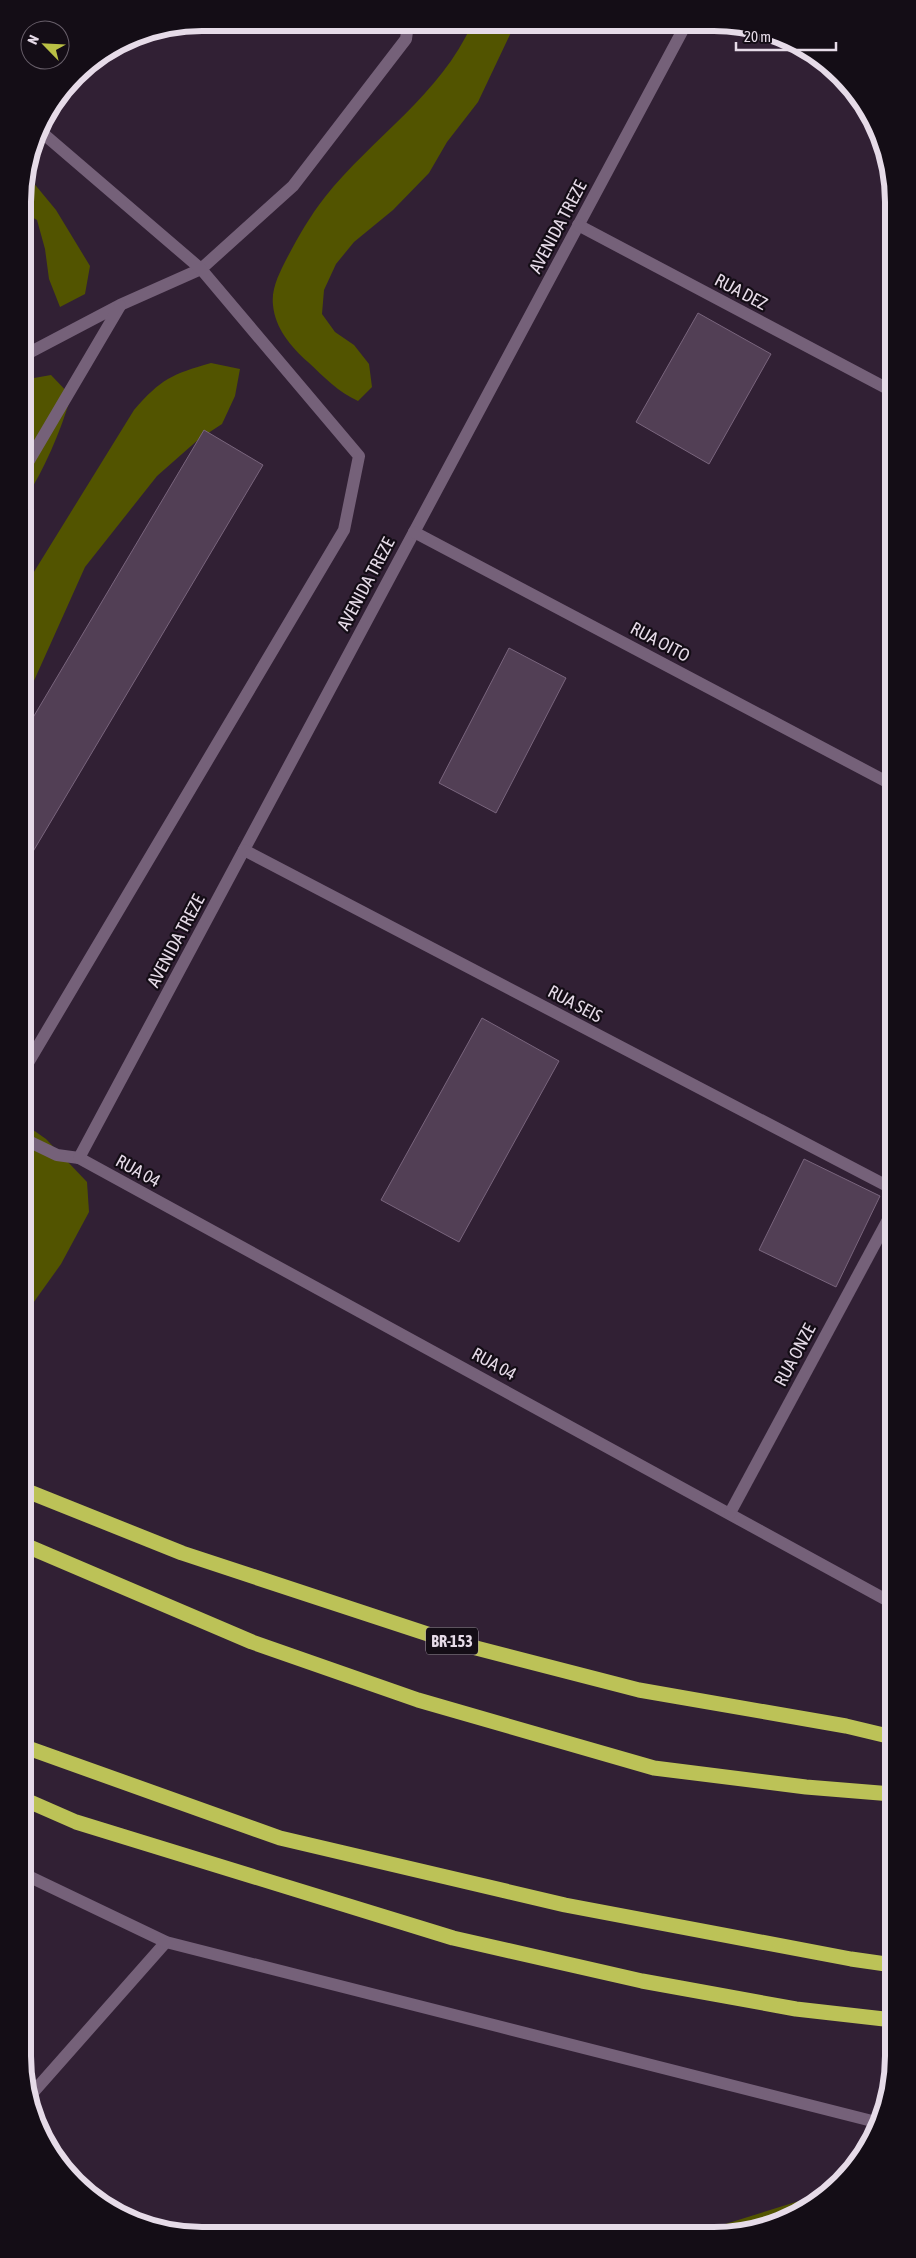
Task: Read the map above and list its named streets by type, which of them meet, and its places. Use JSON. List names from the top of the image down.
{
  "streets": {
    "highway": ["BR-153"],
    "street": [
      "AVENIDA TREZE",
      "RUA DEZ",
      "RUA OITO",
      "RUA SEIS",
      "RUA 04",
      "RUA ONZE"
    ]
  },
  "crossings": [
    ["AVENIDA TREZE", "RUA DEZ"],
    ["AVENIDA TREZE", "RUA OITO"],
    ["AVENIDA TREZE", "RUA SEIS"],
    ["AVENIDA TREZE", "RUA 04"],
    ["RUA 04", "RUA ONZE"]
  ],
  "scale_bar": "20 m",
  "north": "top left"
}
